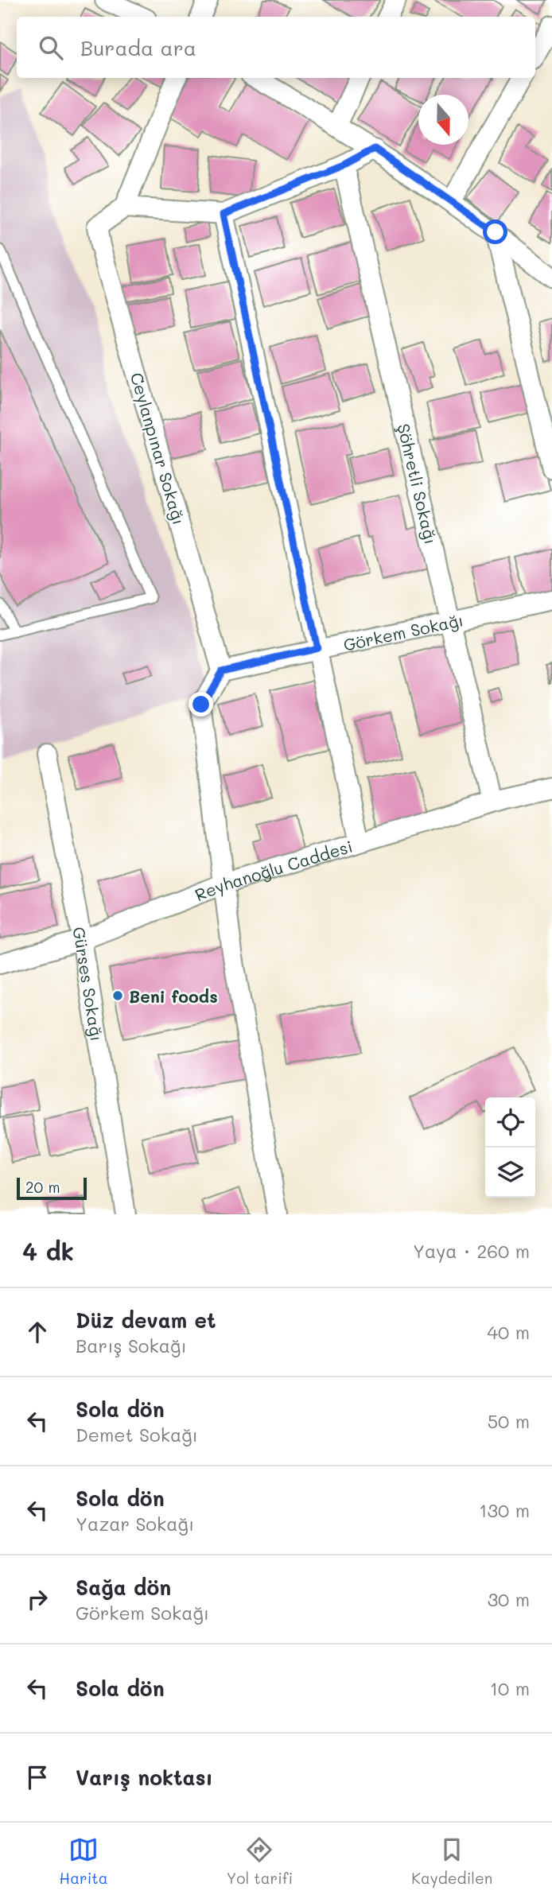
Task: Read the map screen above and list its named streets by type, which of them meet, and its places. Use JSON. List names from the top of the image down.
{
  "streets": {
    "street": [
      "Ceylanpınar Sokağı",
      "Şöhretli Sokağı",
      "Görkem Sokağı",
      "Reyhanoğlu Caddesi",
      "Gürses Sokağı"
    ]
  },
  "crossings": [
    ["Ceylanpınar Sokağı", "Görkem Sokağı"],
    ["Şöhretli Sokağı", "Görkem Sokağı"],
    ["Şöhretli Sokağı", "Reyhanoğlu Caddesi"],
    ["Reyhanoğlu Caddesi", "Gürses Sokağı"]
  ],
  "places": ["Beni foods"],
  "scale_bar": "20 m",
  "north": "bottom",
  "page": {
    "search": "Burada ara",
    "scale": "20 m",
    "heading": ["4 dk", "Yaya · 260 m"],
    "list": [
      ["Düz devam et", "Barış Sokağı", "40 m"],
      ["Sola dön", "Demet Sokağı", "50 m"],
      ["Sola dön", "Yazar Sokağı", "130 m"],
      ["Sağa dön", "Görkem Sokağı", "30 m"],
      ["Sola dön", "10 m"],
      "Varış noktası"
    ],
    "nav": ["Harita", "Yol tarifi", "Kaydedilen"]
  }
}
